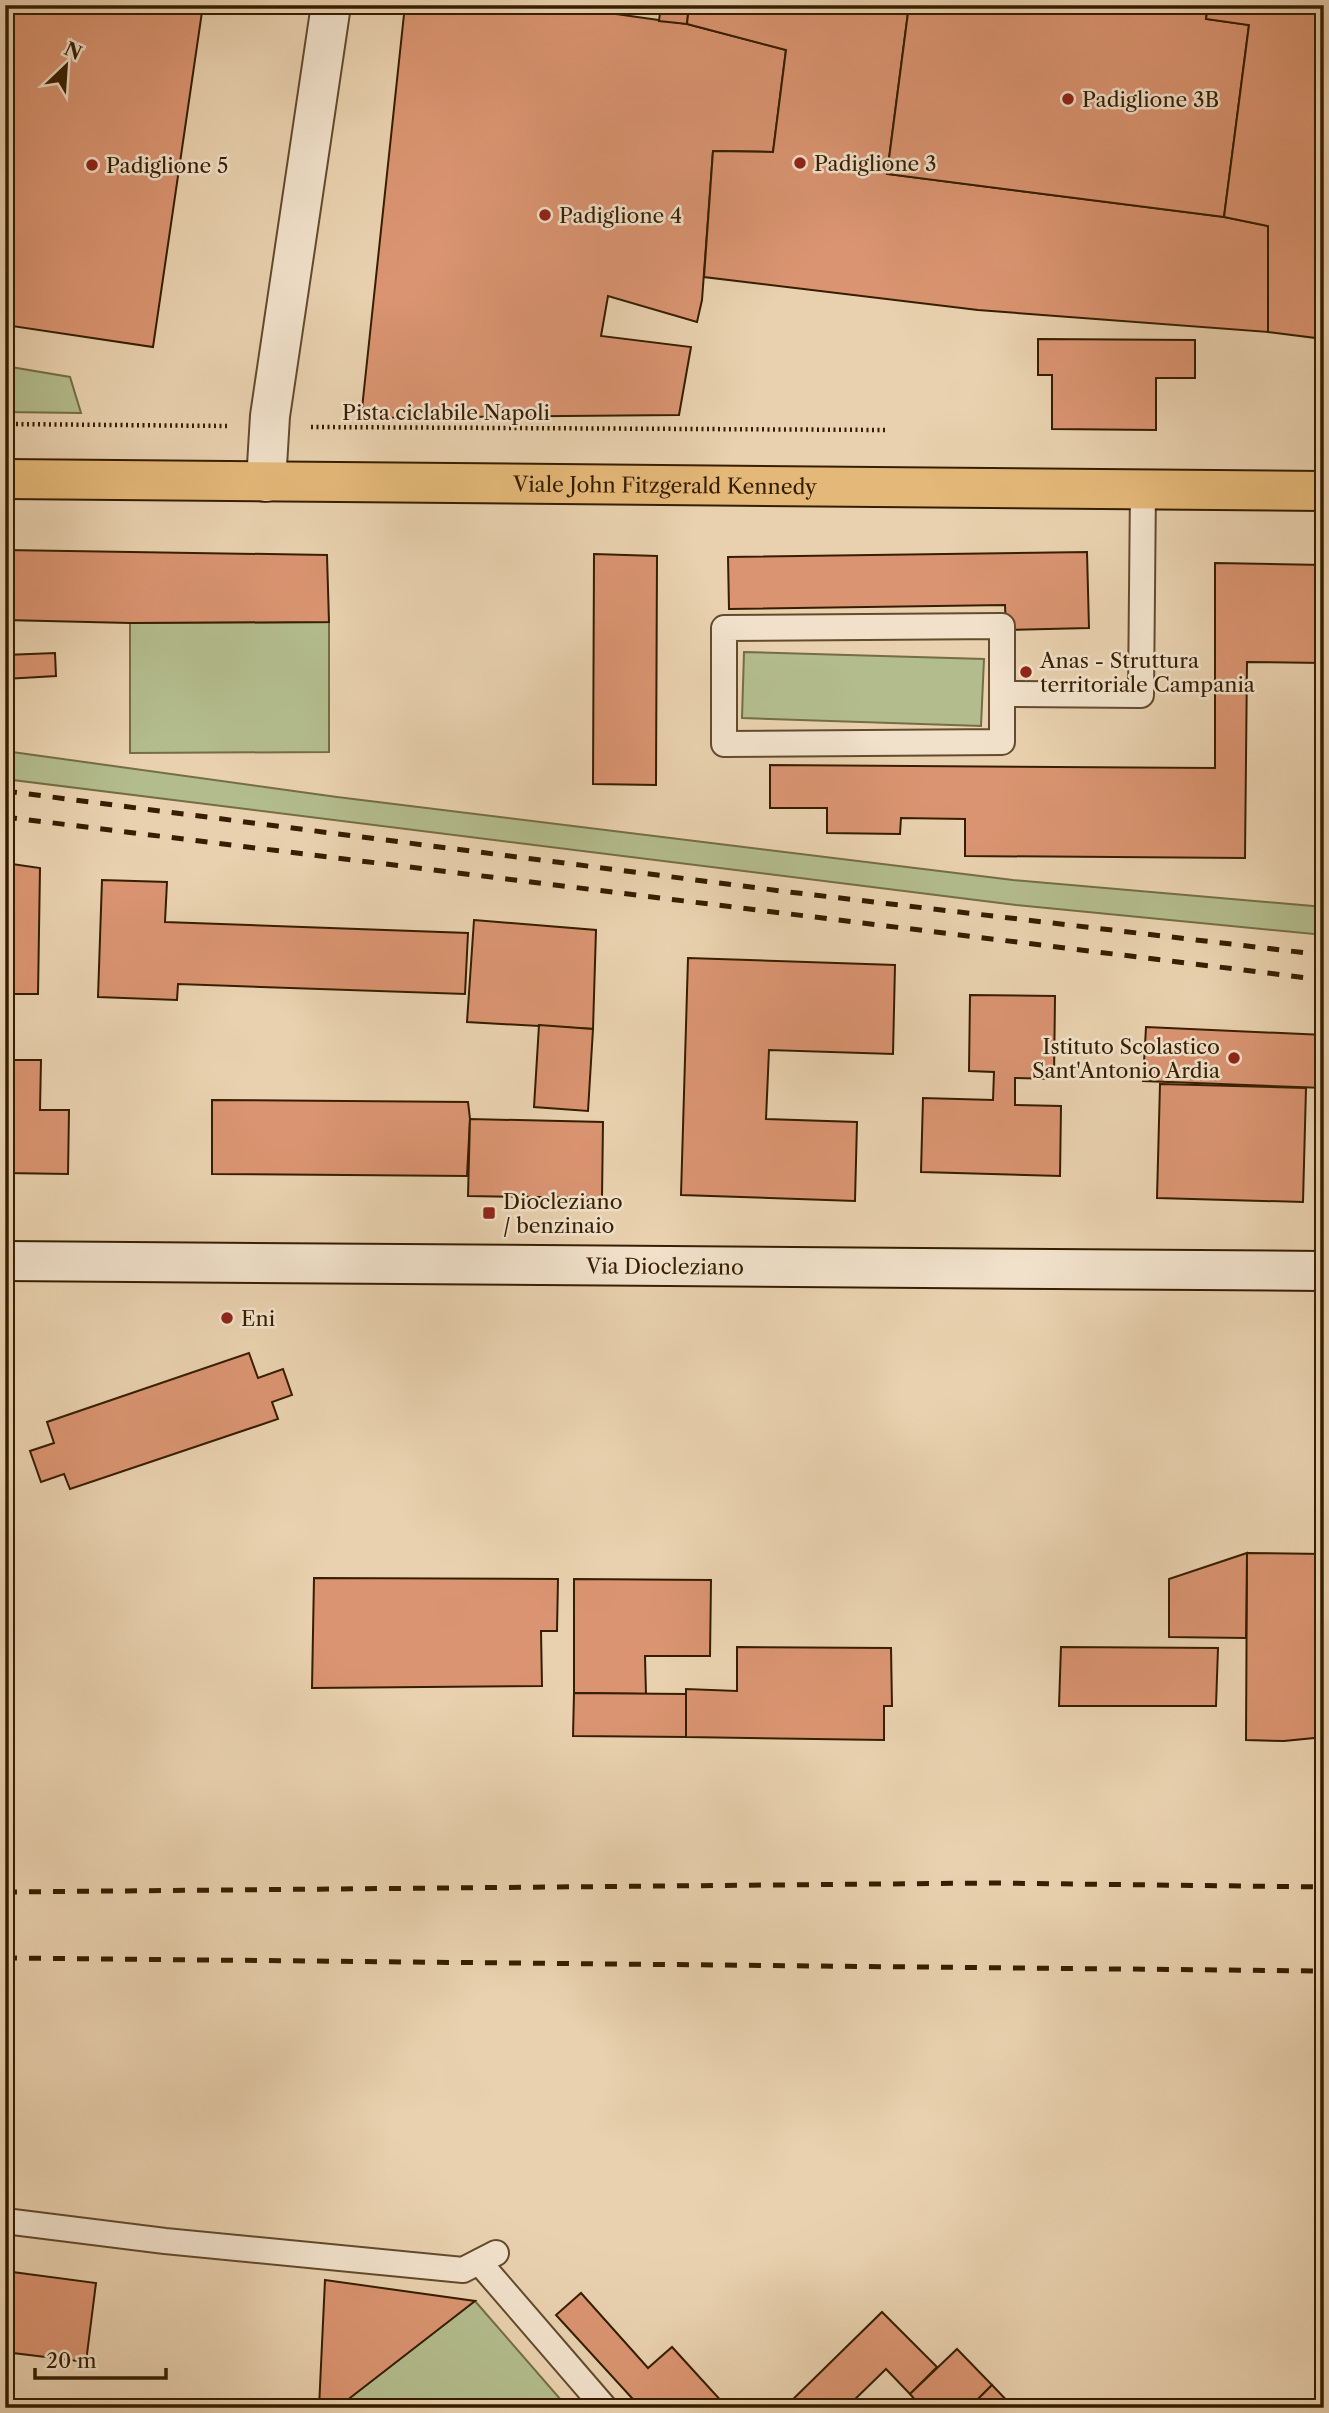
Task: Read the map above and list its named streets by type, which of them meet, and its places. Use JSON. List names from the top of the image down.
{
  "streets": {
    "main road": ["Viale John Fitzgerald Kennedy"],
    "street": ["Via Diocleziano"],
    "path": ["Pista ciclabile Napoli"]
  },
  "places": {
    "other": [
      "Padiglione 3B",
      "Padiglione 3",
      "Padiglione 5",
      "Padiglione 4",
      "Anas - Struttura territoriale Campania",
      "Istituto Scolastico Sant'Antonio Ardia",
      "Eni"
    ],
    "transit": ["Diocleziano / benzinaio"]
  },
  "scale_bar": "20 m",
  "north": "top right"
}
